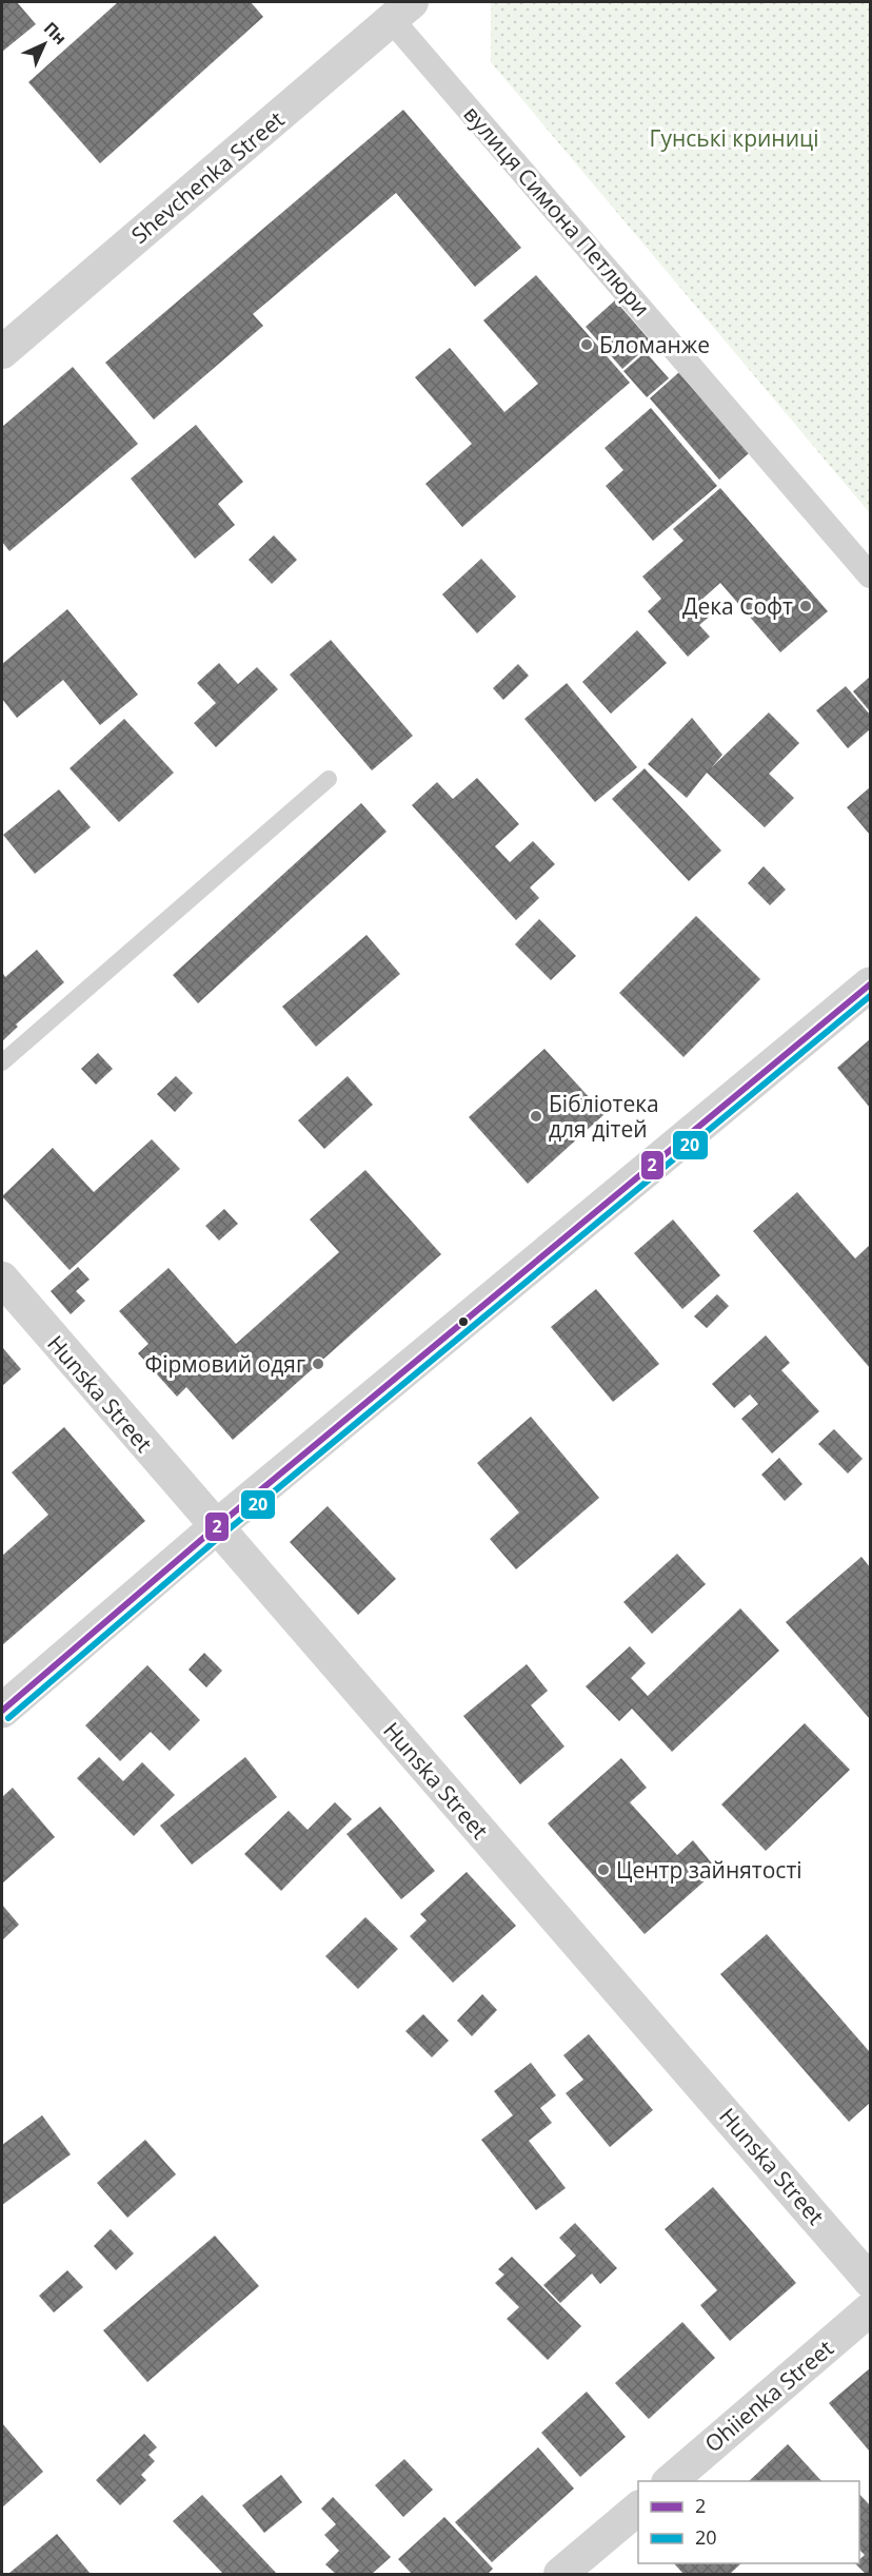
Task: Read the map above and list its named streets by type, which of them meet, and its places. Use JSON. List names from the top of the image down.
{
  "streets": {
    "street": [
      "Shevchenka Street",
      "вулиця Симона Петлюри",
      "Hunska Street",
      "Ohiienka Street"
    ]
  },
  "crossings": [
    ["Shevchenka Street", "вулиця Симона Петлюри"]
  ],
  "parks": ["Гунські криниці"],
  "places": [
    "Бломанже",
    "Дека Софт",
    "Бібліотека для дітей",
    "Фірмовий одяг",
    "Центр зайнятості"
  ],
  "lines": ["transit line 2", "transit line 20"],
  "legend": ["2", "20"],
  "north": "top right"
}
